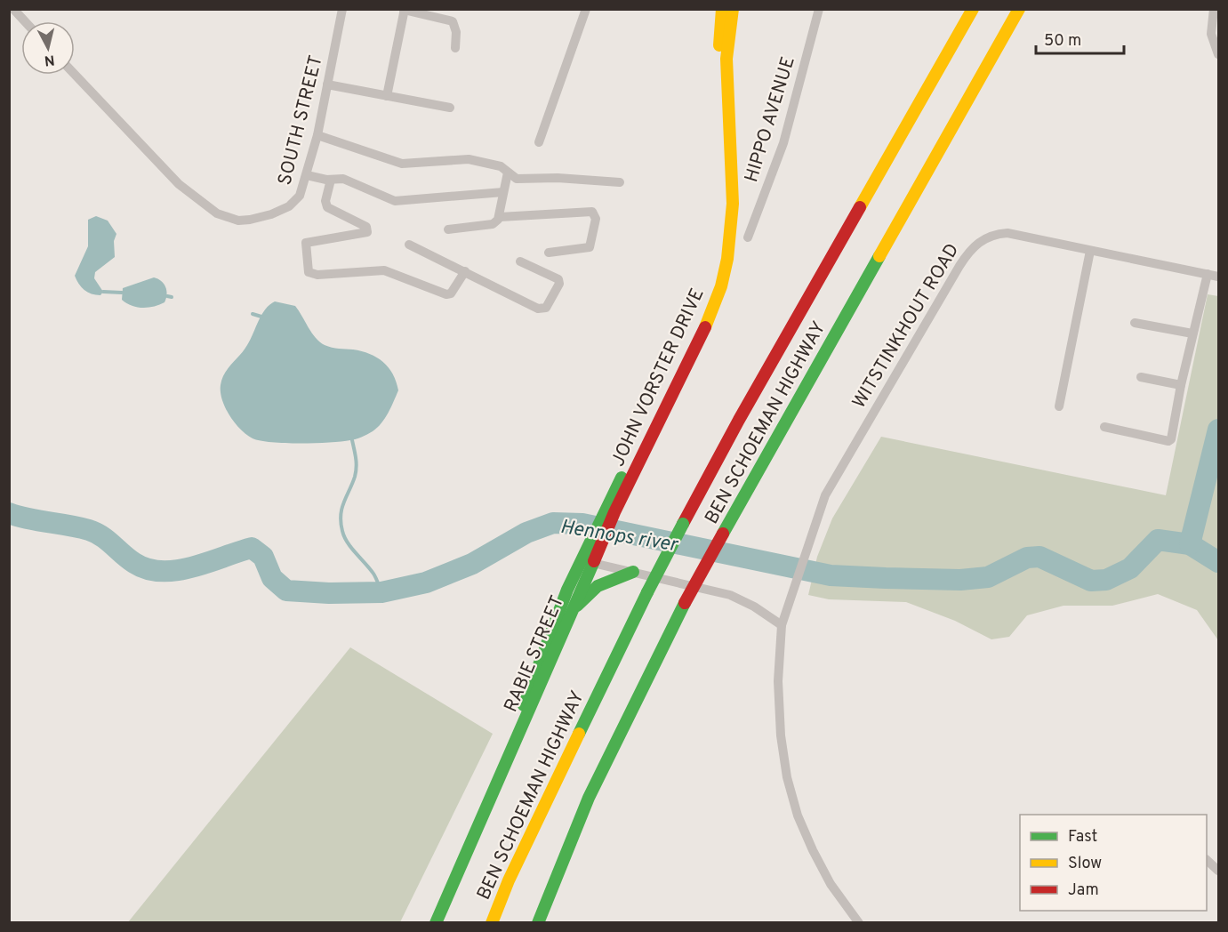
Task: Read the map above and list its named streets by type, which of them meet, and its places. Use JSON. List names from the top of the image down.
{
  "streets": {
    "main road": ["JOHN VORSTER DRIVE", "BEN SCHOEMAN HIGHWAY", "RABIE STREET"],
    "street": ["HIPPO AVENUE", "SOUTH STREET", "WITSTINKHOUT ROAD"]
  },
  "crossings": [
    ["JOHN VORSTER DRIVE", "RABIE STREET"]
  ],
  "water": ["Hennops river"],
  "legend": ["Fast", "Slow", "Jam"],
  "scale_bar": "50 m",
  "north": "bottom"
}
